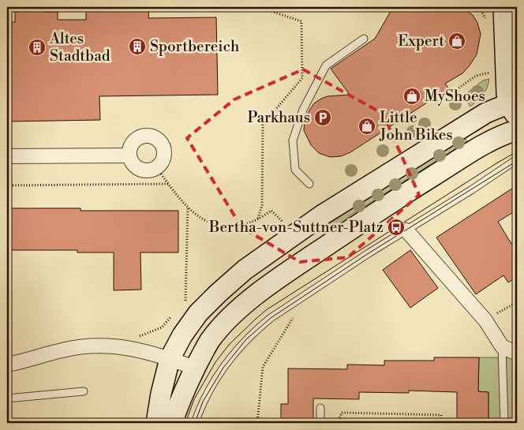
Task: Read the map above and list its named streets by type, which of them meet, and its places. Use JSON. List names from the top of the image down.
{
  "places": {
    "shop": ["Expert", "MyShoes", "Little John Bikes"],
    "building": ["Sportbereich", "Altes Stadtbad"],
    "parking": ["Parkhaus"],
    "bus stop": ["Bertha-von-Suttner-Platz"]
  }
}
